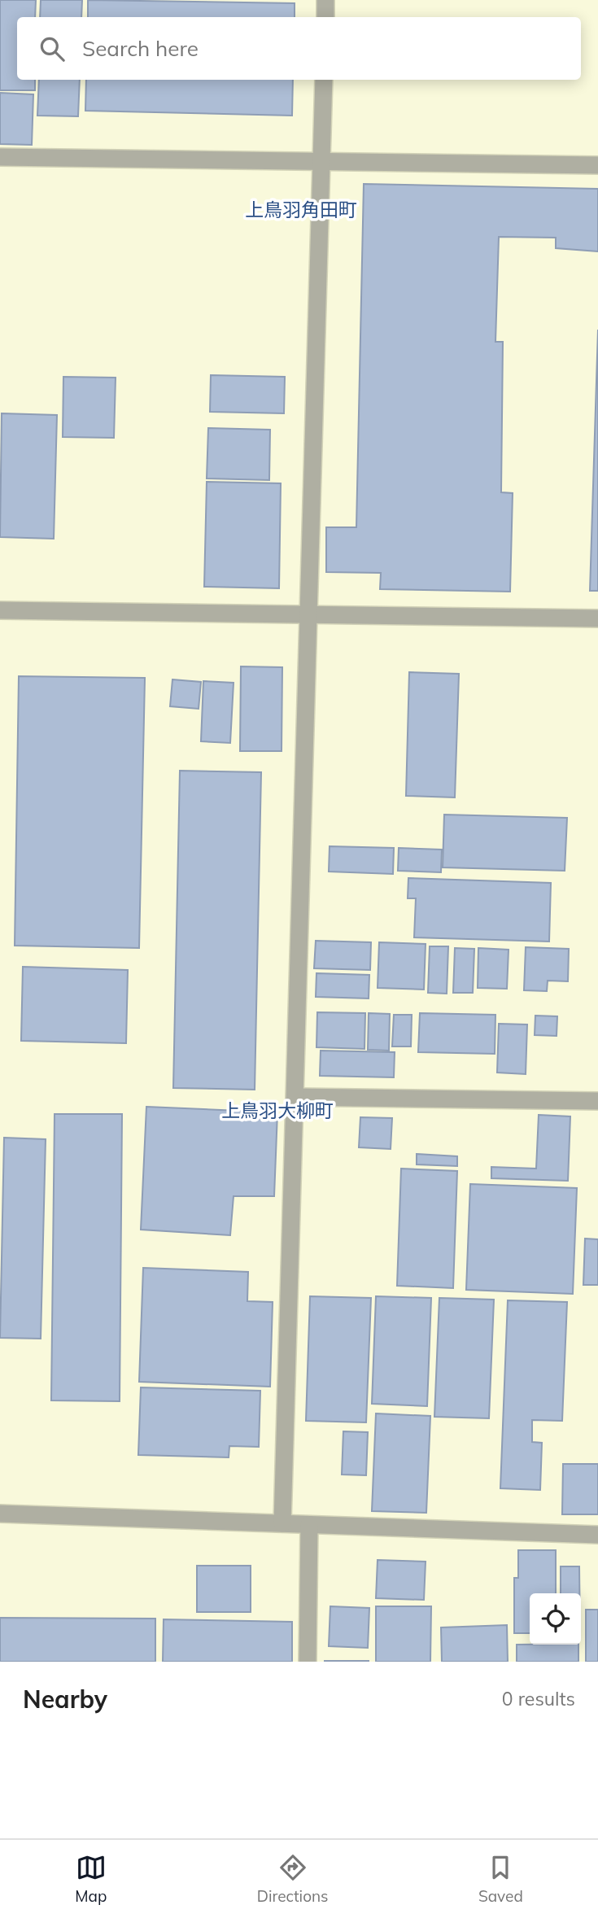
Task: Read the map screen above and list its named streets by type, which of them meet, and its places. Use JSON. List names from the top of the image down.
{
  "districts": ["上鳥羽角田町", "上鳥羽大柳町"],
  "page": {
    "search": "Search here",
    "heading": ["Nearby", "0 results"],
    "nav": ["Map", "Directions", "Saved"]
  }
}
